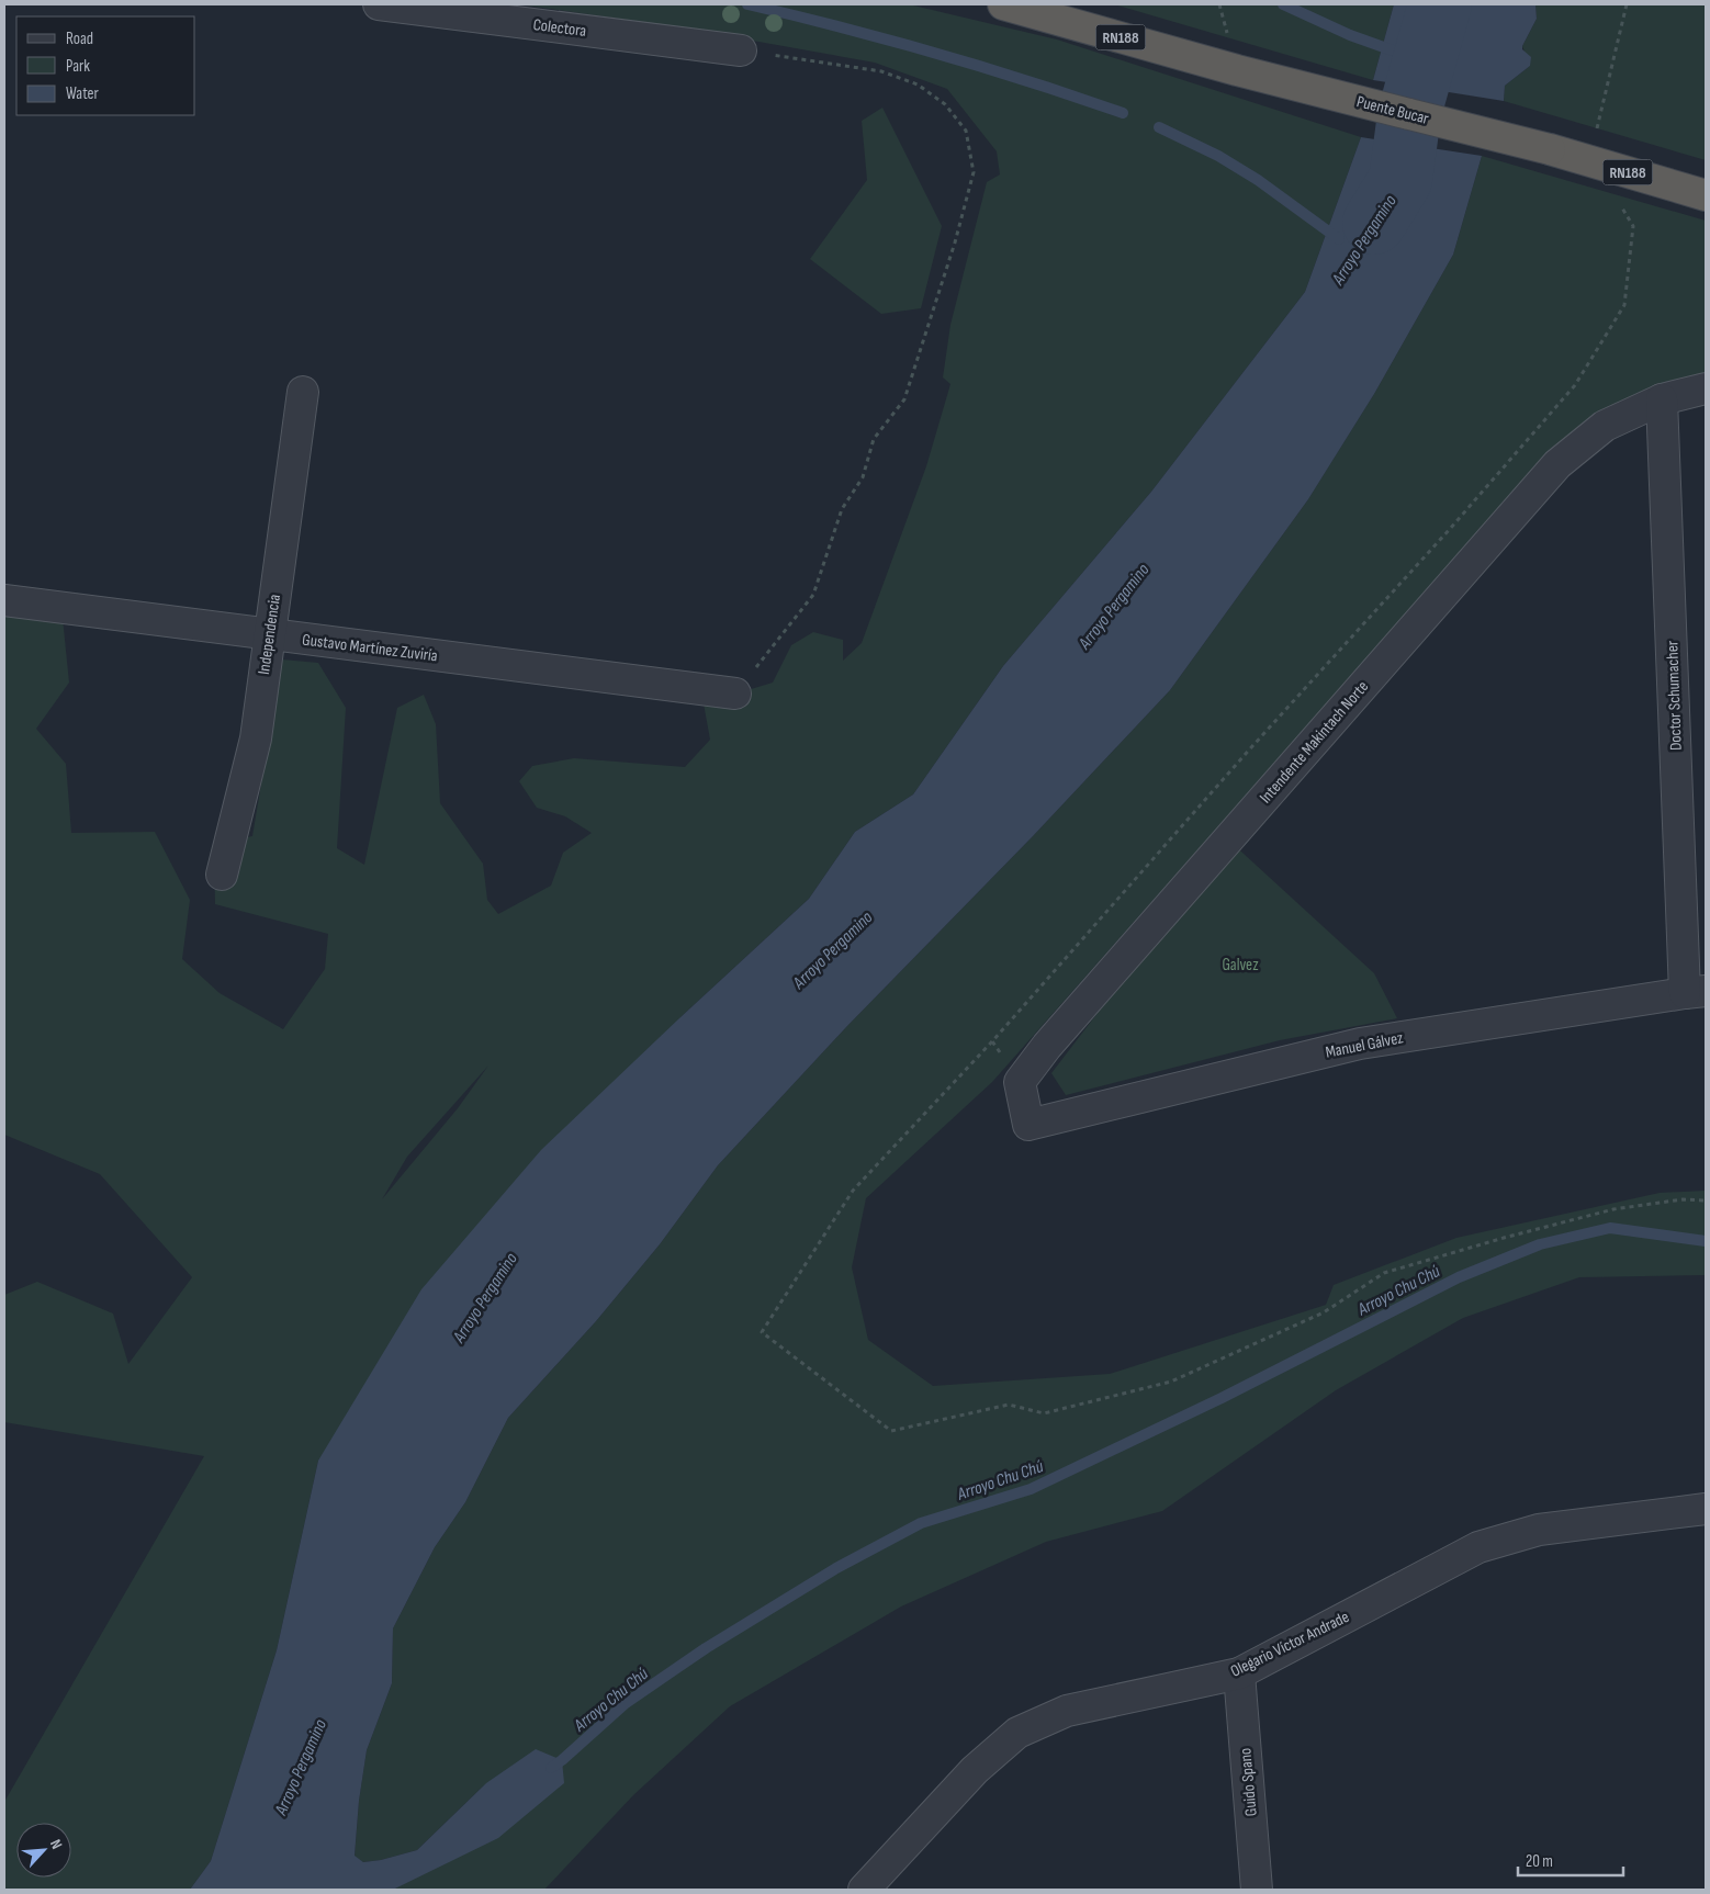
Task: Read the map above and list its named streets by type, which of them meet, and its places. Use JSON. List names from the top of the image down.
{
  "streets": {
    "highway": ["RN188", "Puente Bucar"],
    "street": [
      "Colectora",
      "Independencia",
      "Gustavo Martínez Zuviría",
      "Doctor Schumacher",
      "Intendente Makintach Norte",
      "Manuel Gálvez",
      "Olegario Víctor Andrade",
      "Guido Spano"
    ]
  },
  "crossings": [
    ["Independencia", "Gustavo Martínez Zuviría"],
    ["Doctor Schumacher", "Intendente Makintach Norte"],
    ["Doctor Schumacher", "Manuel Gálvez"],
    ["Intendente Makintach Norte", "Manuel Gálvez"],
    ["Olegario Víctor Andrade", "Guido Spano"]
  ],
  "water": ["Arroyo Pergamino", "Arroyo Chu Chú"],
  "parks": ["Galvez"],
  "legend": ["Road", "Park", "Water"],
  "scale_bar": "20 m",
  "north": "top right"
}
